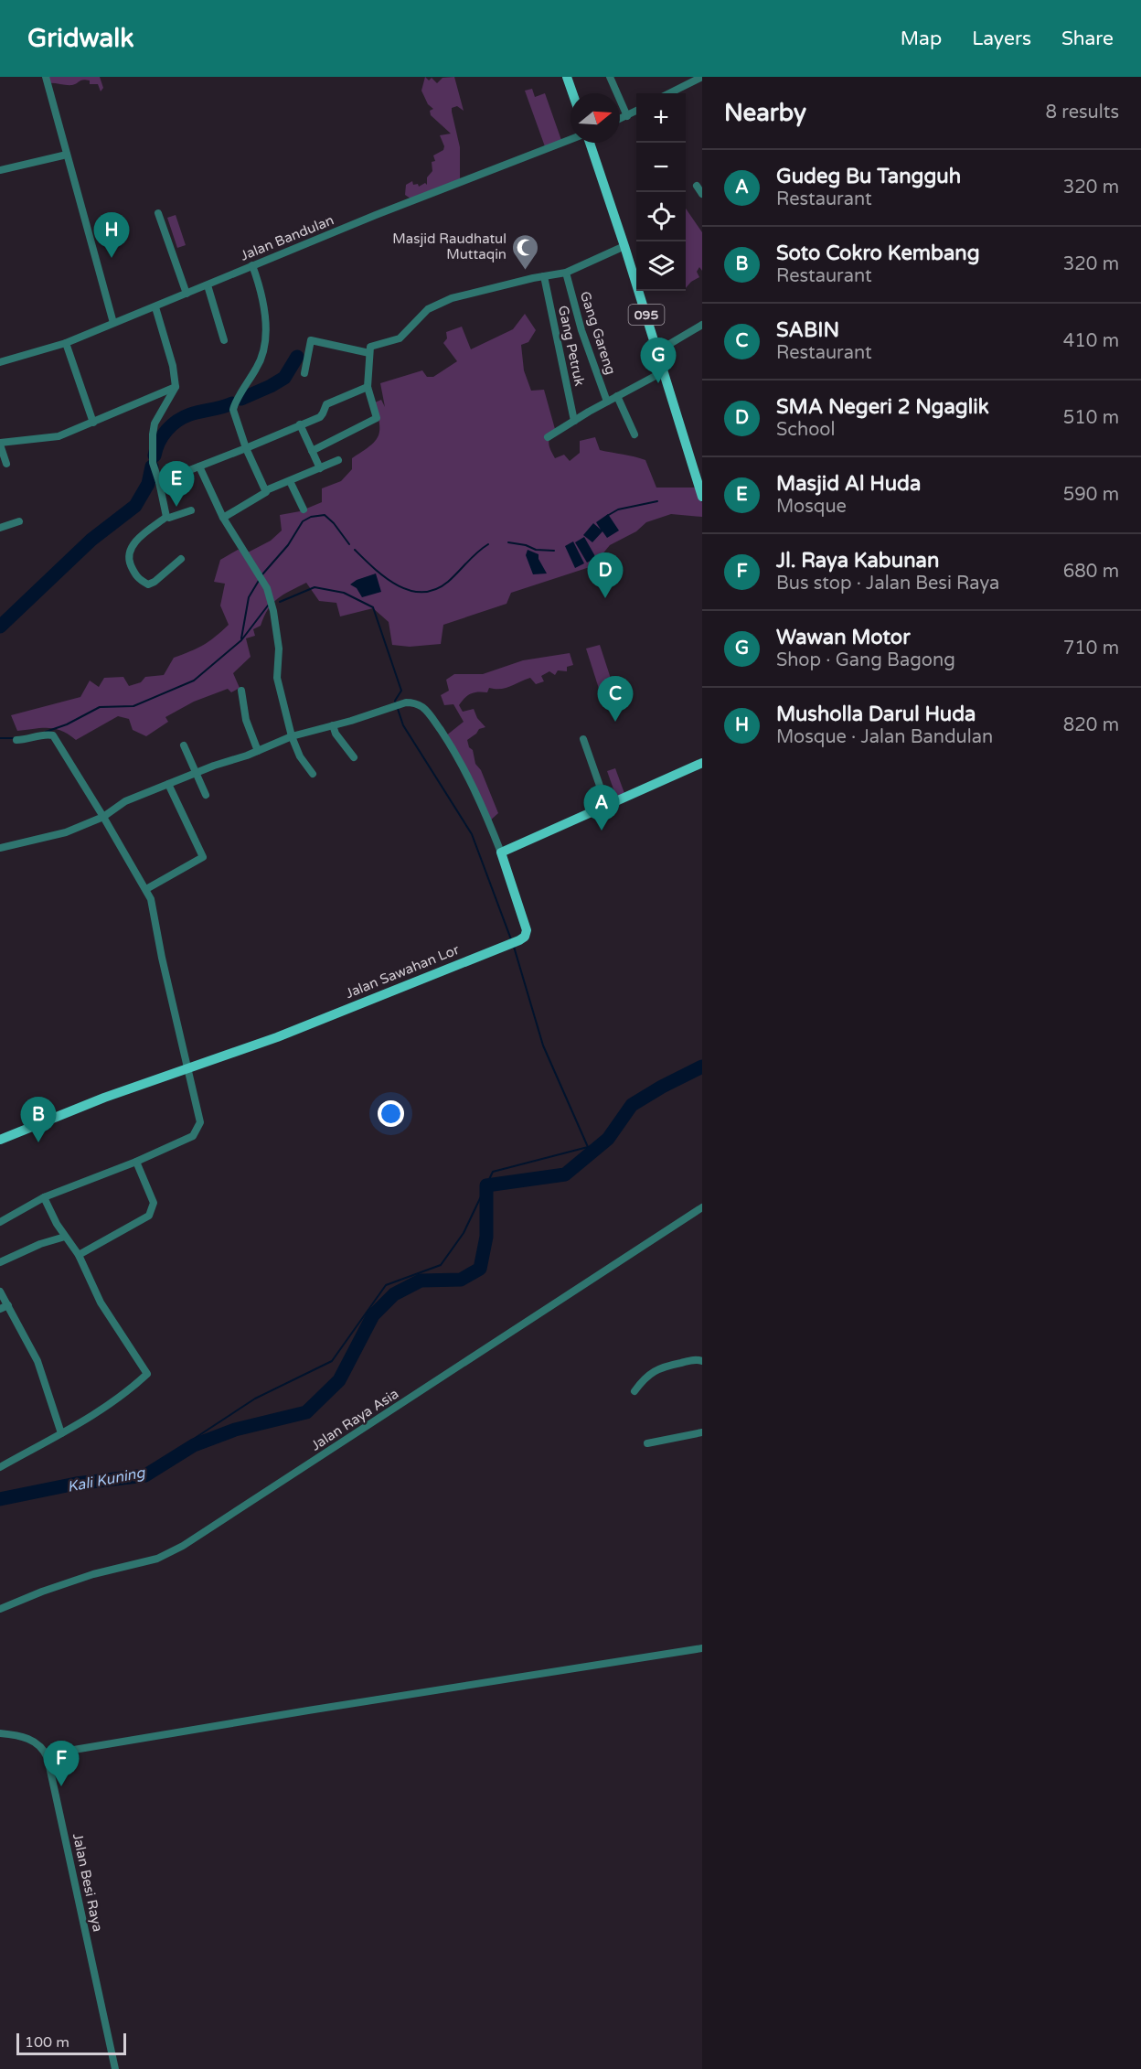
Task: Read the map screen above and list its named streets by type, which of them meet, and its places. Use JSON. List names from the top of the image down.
{
  "streets": {
    "main road": ["095", "Jalan Sawahan Lor"],
    "street": [
      "Jalan Bandulan",
      "Gang Gareng",
      "Gang Petruk",
      "Jalan Raya Asia",
      "Jalan Besi Raya"
    ]
  },
  "water": ["Kali Kuning"],
  "places": {
    "mosque": ["Masjid Raudhatul Muttaqin"]
  },
  "scale_bar": "100 m",
  "north": "right",
  "page": {
    "header": "Gridwalk",
    "nav": ["Map", "Layers", "Share"],
    "heading": ["Nearby", "8 results"],
    "map_buttons": ["+", "−"],
    "list": [
      {
        "mark": "A",
        "name": "Gudeg Bu Tangguh",
        "note": "Restaurant",
        "value": "320 m"
      },
      {
        "mark": "B",
        "name": "Soto Cokro Kembang",
        "note": "Restaurant",
        "value": "320 m"
      },
      {
        "mark": "C",
        "name": "SABIN",
        "note": "Restaurant",
        "value": "410 m"
      },
      {
        "mark": "D",
        "name": "SMA Negeri 2 Ngaglik",
        "note": "School",
        "value": "510 m"
      },
      {
        "mark": "E",
        "name": "Masjid Al Huda",
        "note": "Mosque",
        "value": "590 m"
      },
      {
        "mark": "F",
        "name": "Jl. Raya Kabunan",
        "note": "Bus stop · Jalan Besi Raya",
        "value": "680 m"
      },
      {
        "mark": "G",
        "name": "Wawan Motor",
        "note": "Shop · Gang Bagong",
        "value": "710 m"
      },
      {
        "mark": "H",
        "name": "Musholla Darul Huda",
        "note": "Mosque · Jalan Bandulan",
        "value": "820 m"
      }
    ],
    "pins": [
      "H",
      "G",
      "E",
      "D",
      "C",
      "A",
      "B",
      "F"
    ],
    "scale": "100 m"
  }
}
